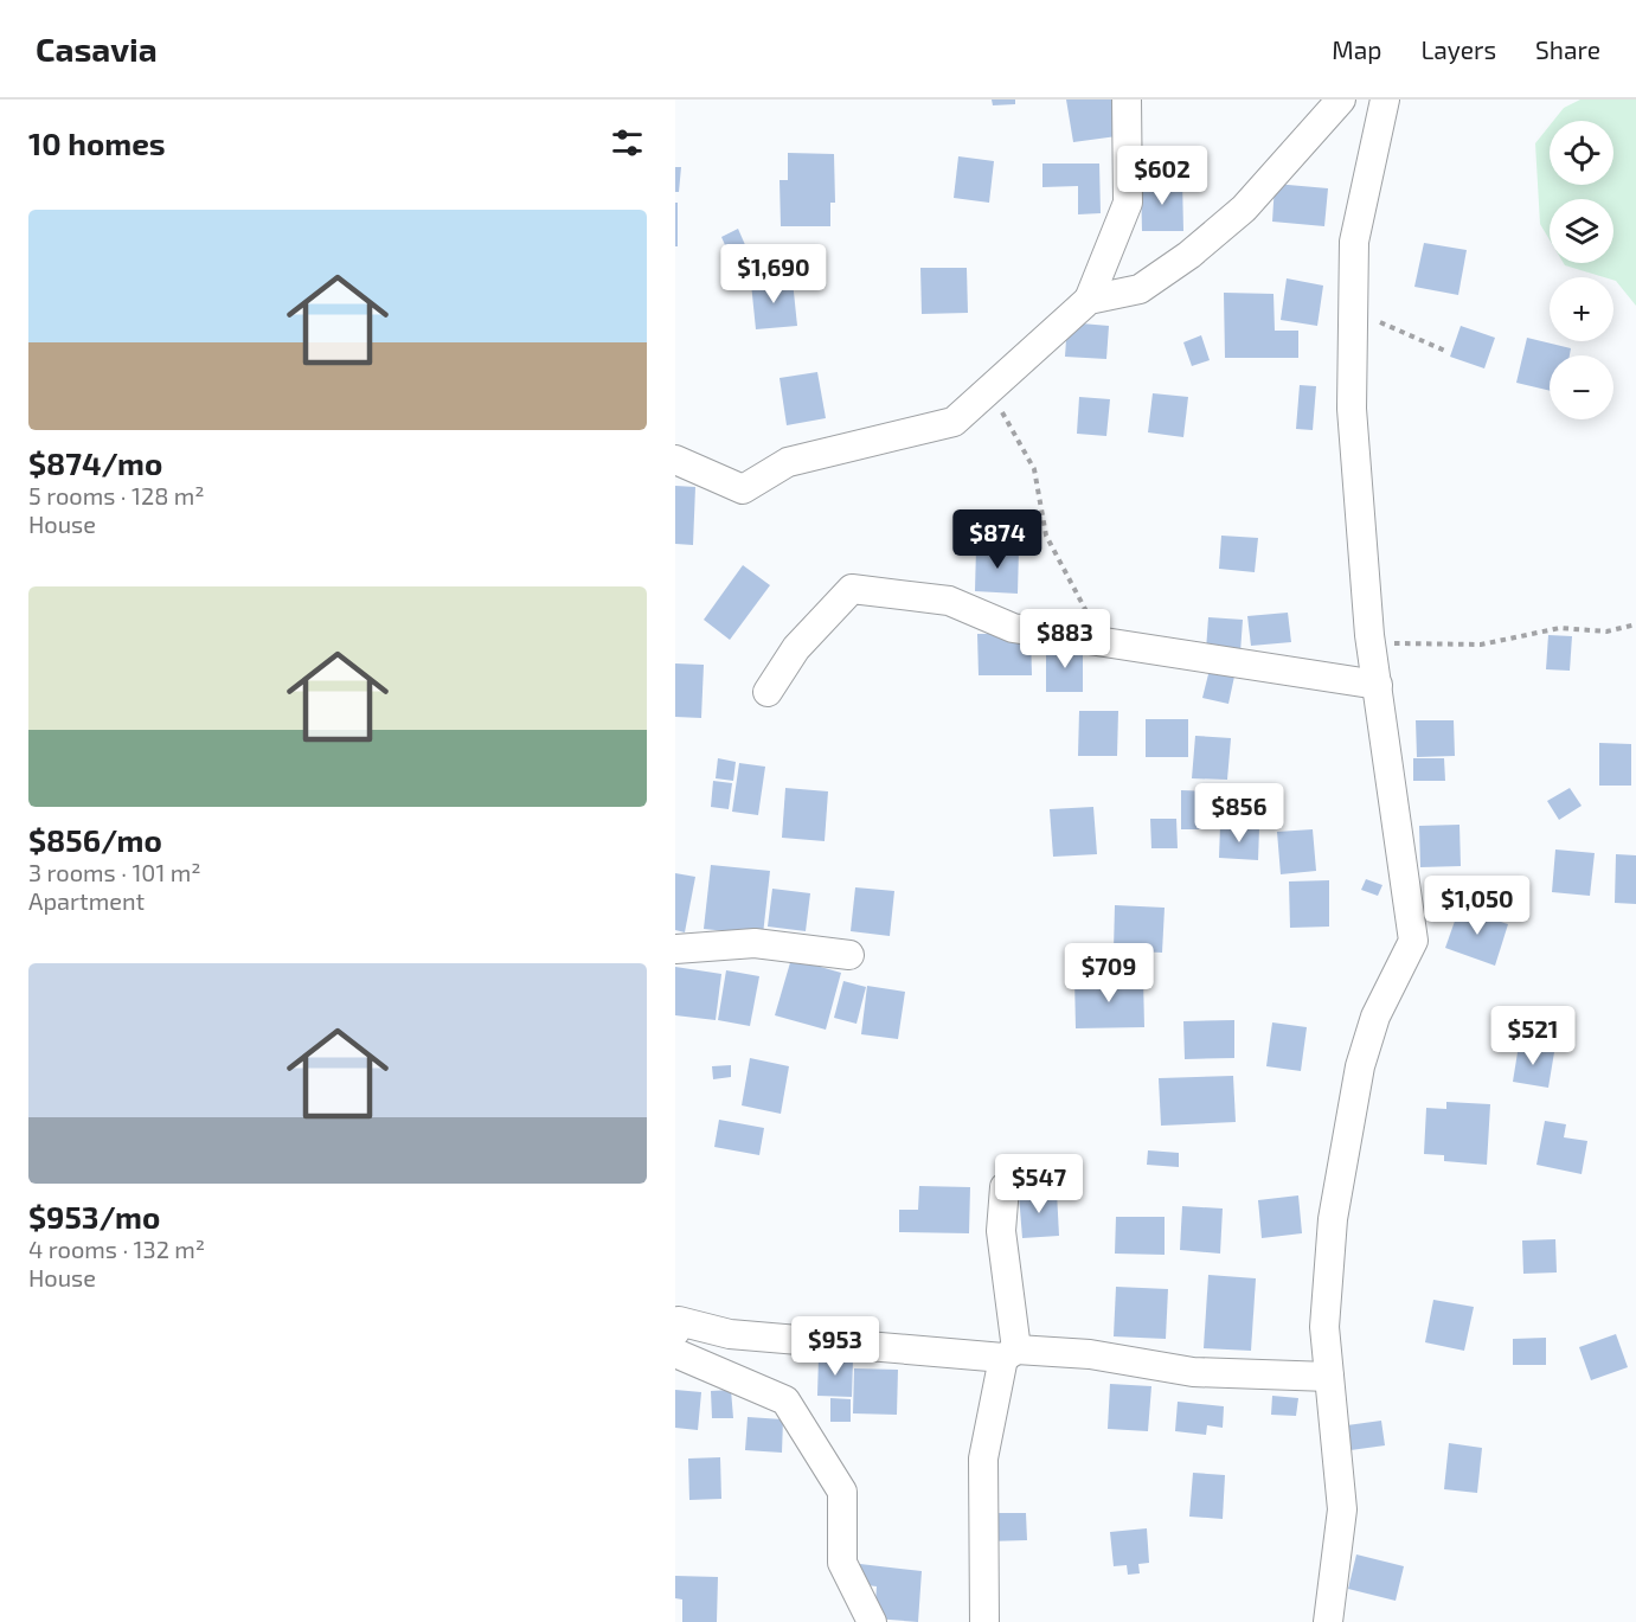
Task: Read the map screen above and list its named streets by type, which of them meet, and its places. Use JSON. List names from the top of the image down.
{
  "page": {
    "header": "Casavia",
    "nav": ["Map", "Layers", "Share"],
    "heading": "10 homes",
    "map_buttons": ["+", "−"],
    "price": [
      "$602",
      "$1,690",
      "$874",
      "$883",
      "$856",
      "$1,050",
      "$709",
      "$521",
      "$547",
      "$953"
    ],
    "list": [
      {
        "name": "$874/mo",
        "note": "5 rooms · 128 m² · House"
      },
      {
        "name": "$856/mo",
        "note": "3 rooms · 101 m² · Apartment"
      },
      {
        "name": "$953/mo",
        "note": "4 rooms · 132 m² · House"
      }
    ]
  }
}
